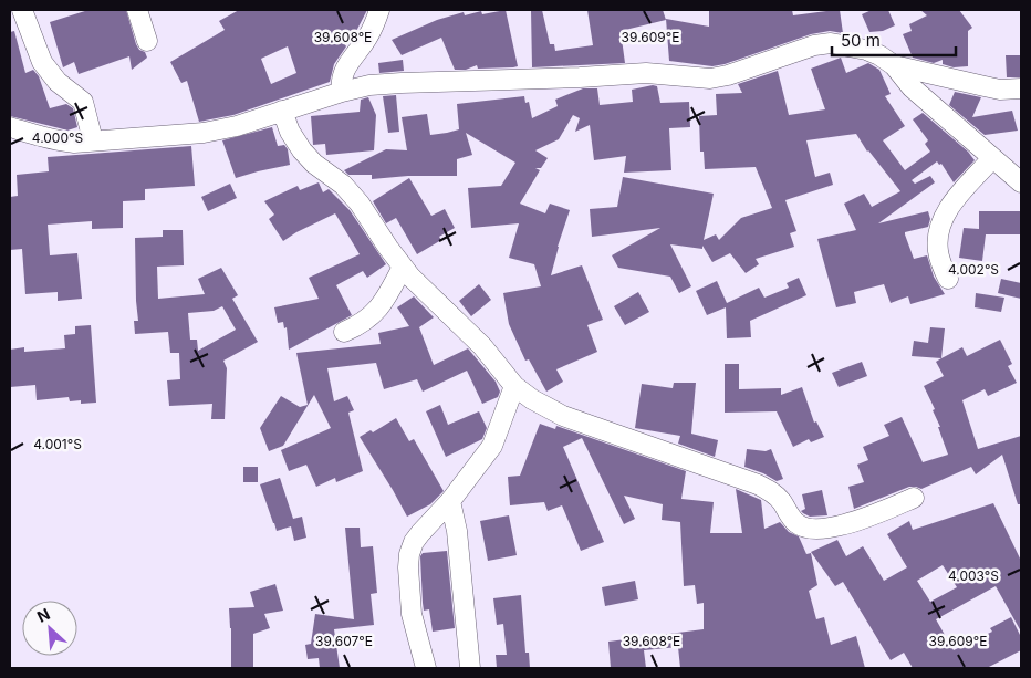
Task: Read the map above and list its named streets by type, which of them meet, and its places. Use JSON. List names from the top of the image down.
{
  "scale_bar": "50 m",
  "north": "top left",
  "coordinates": [
    "39.608°E",
    "39.609°E",
    "4.000°S",
    "4.002°S",
    "4.001°S",
    "4.003°S",
    "39.607°E"
  ]
}
